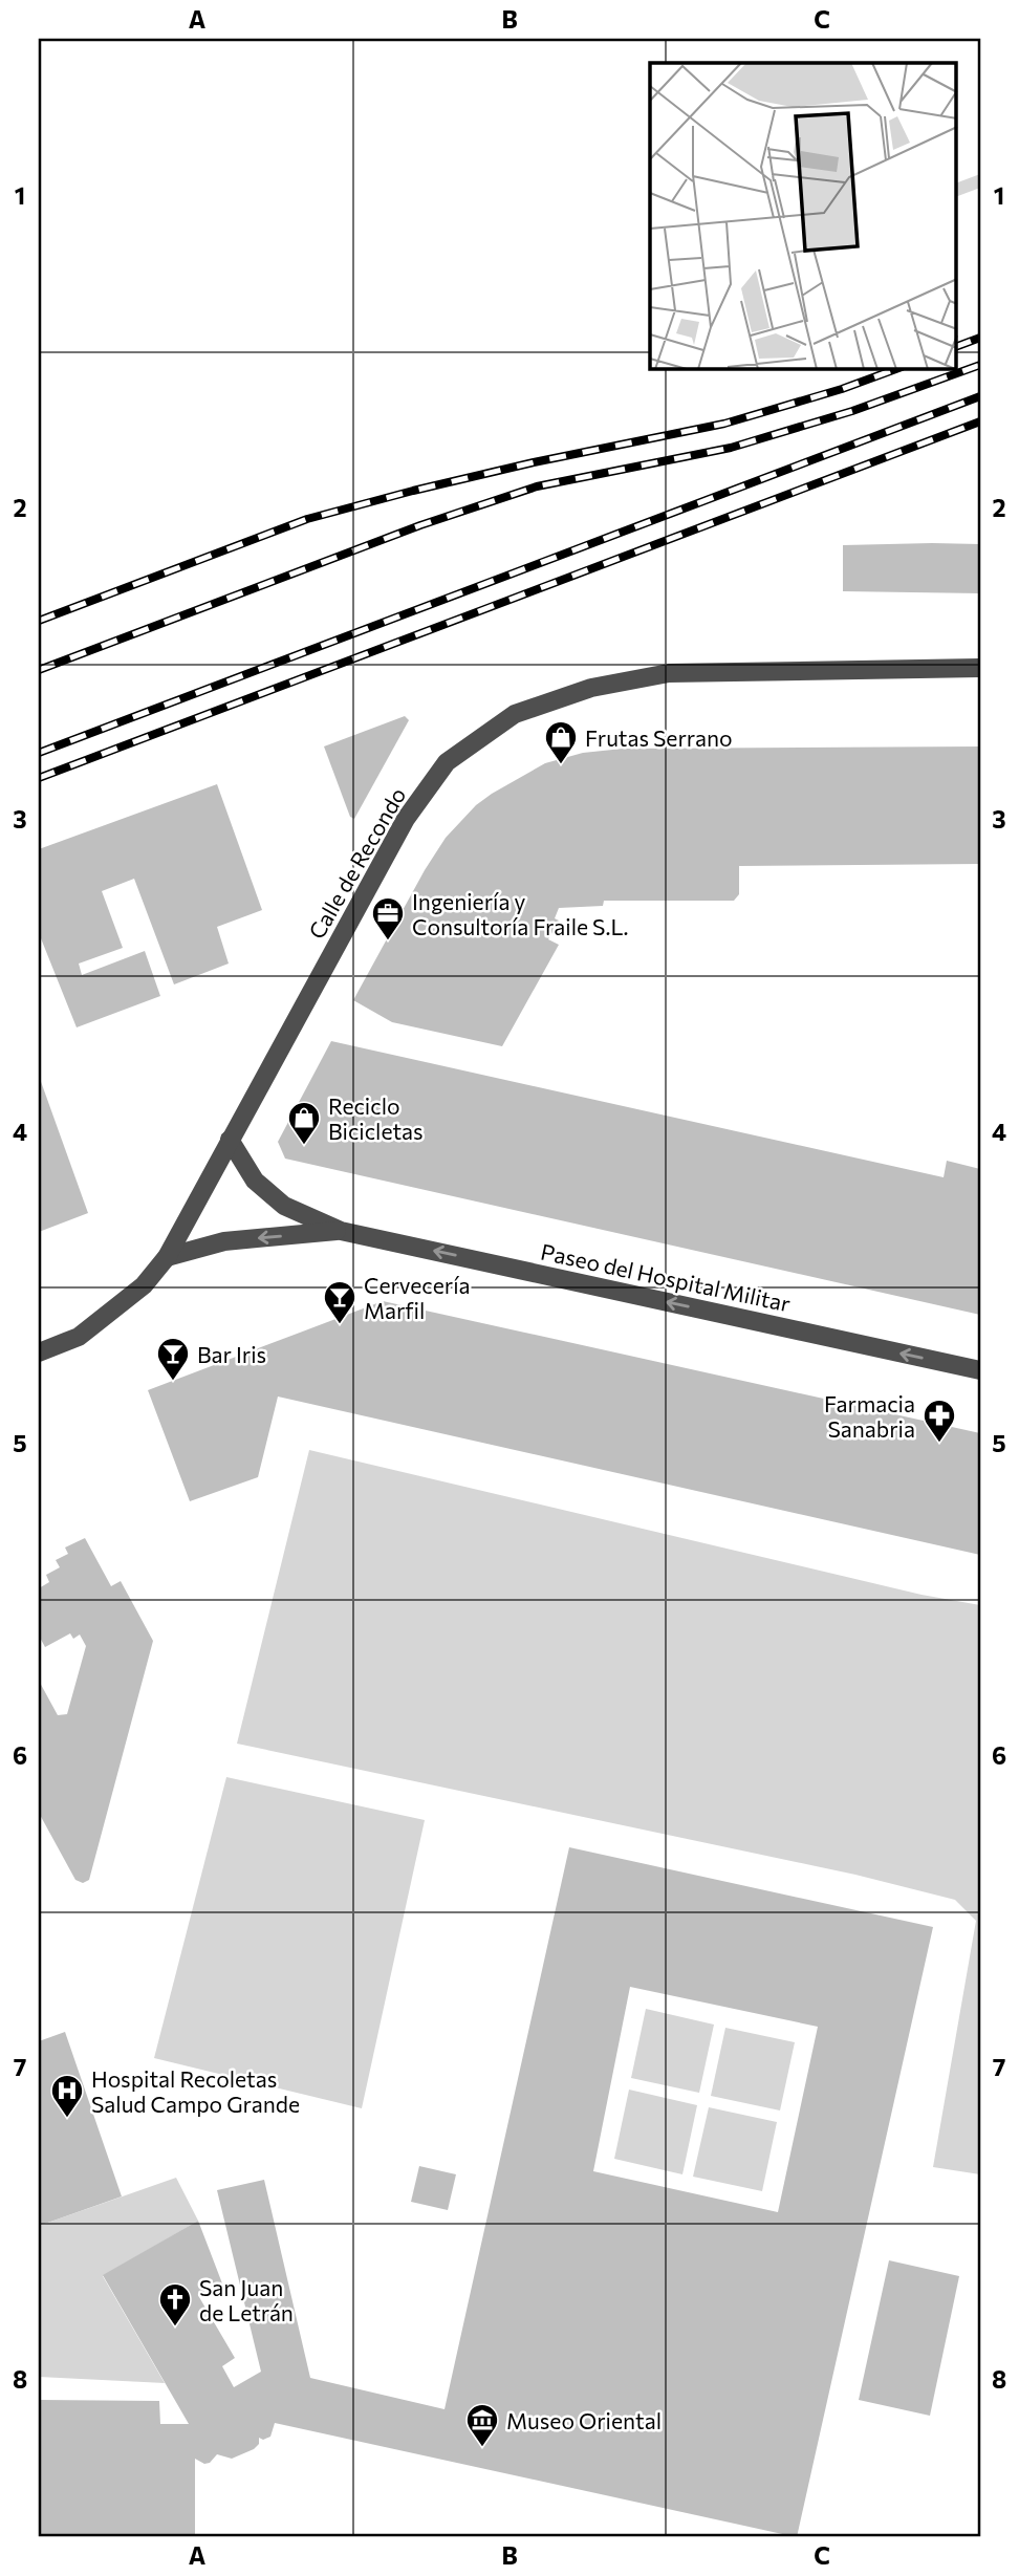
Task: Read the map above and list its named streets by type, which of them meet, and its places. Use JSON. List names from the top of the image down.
{
  "streets": {
    "street": ["Calle de Recondo", "Paseo del Hospital Militar"]
  },
  "crossings": [
    ["Calle de Recondo", "Paseo del Hospital Militar"]
  ],
  "one_way": ["Paseo del Hospital Militar"],
  "places": {
    "shop": ["Frutas Serrano", "Reciclo Bicicletas"],
    "office": ["Ingeniería y Consultoría Fraile S.L."],
    "bar": ["Cervecería Marfil", "Bar Iris"],
    "pharmacy": ["Farmacia Sanabria"],
    "hospital": ["Hospital Recoletas Salud Campo Grande"],
    "church": ["San Juan de Letrán"],
    "museum": ["Museo Oriental"]
  },
  "grid": {
    "columns": ["A", "B", "C"],
    "rows": [
      "1",
      "2",
      "3",
      "4",
      "5",
      "6",
      "7",
      "8"
    ]
  }
}
